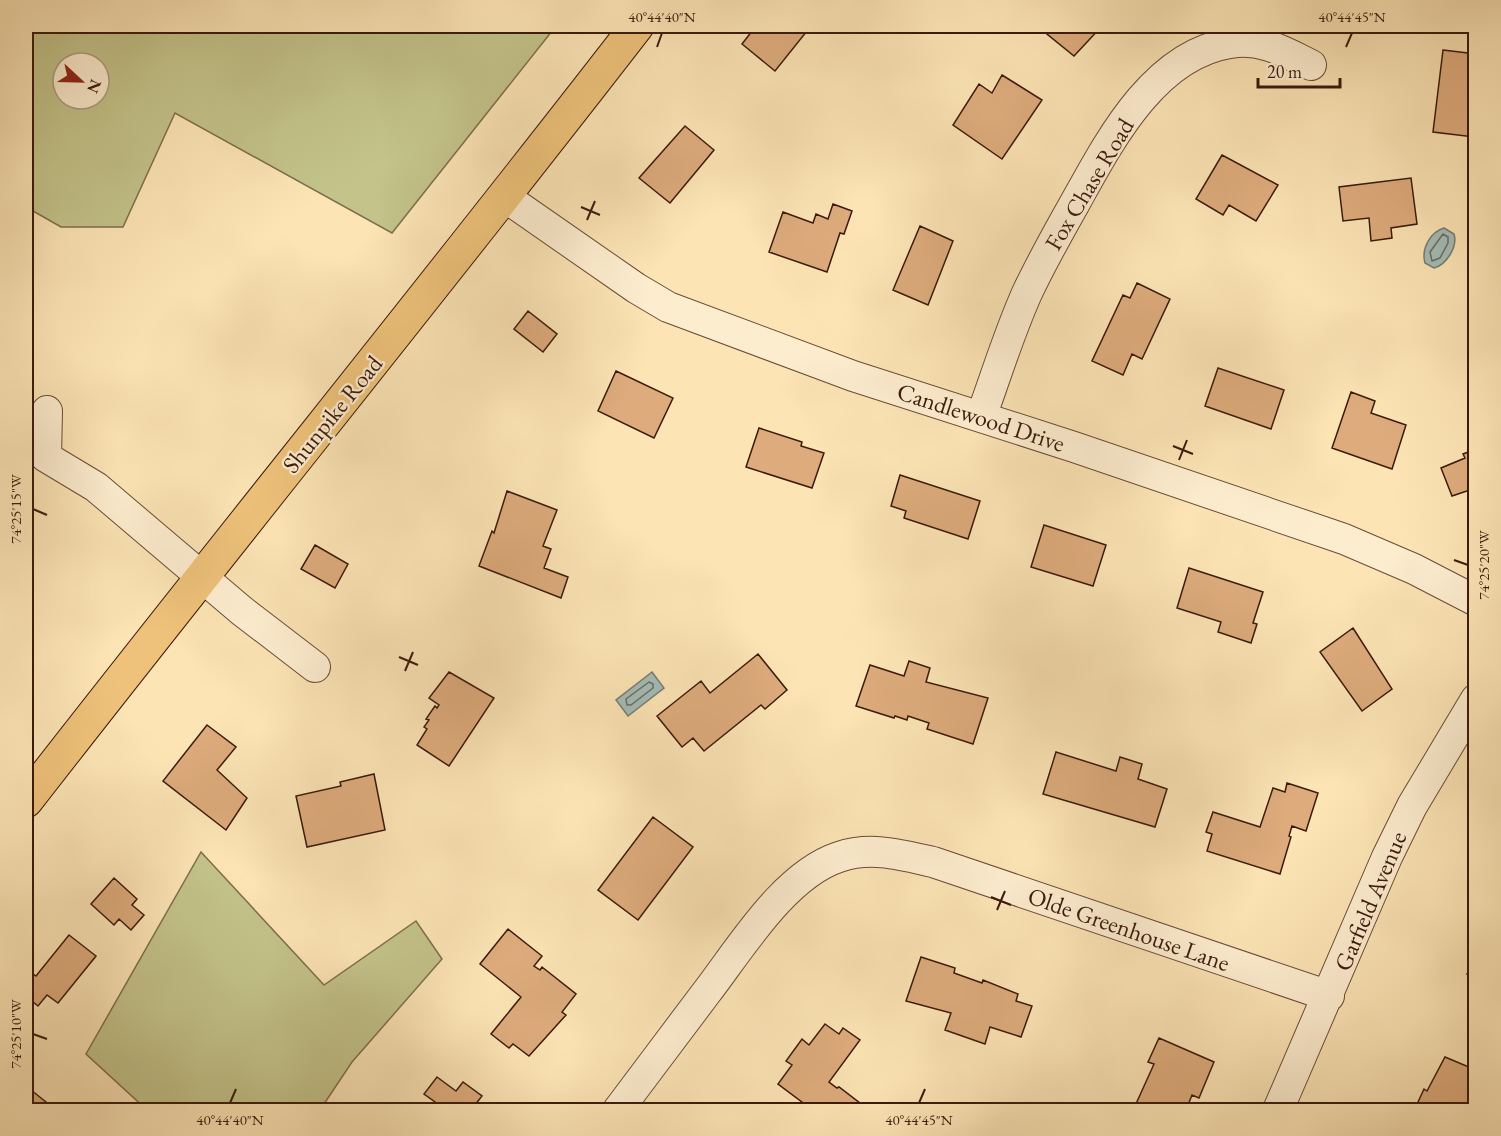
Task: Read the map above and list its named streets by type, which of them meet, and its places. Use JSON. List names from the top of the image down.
{
  "streets": {
    "main road": ["Shunpike Road"],
    "street": [
      "Fox Chase Road",
      "Candlewood Drive",
      "Garfield Avenue",
      "Olde Greenhouse Lane"
    ]
  },
  "crossings": [
    ["Fox Chase Road", "Candlewood Drive"],
    ["Shunpike Road", "Candlewood Drive"],
    ["Garfield Avenue", "Olde Greenhouse Lane"]
  ],
  "scale_bar": "20 m",
  "north": "right",
  "coordinates": [
    "40°44'40\"N",
    "40°44'45\"N",
    "74°25'15\"W",
    "74°25'20\"W",
    "74°25'10\"W"
  ]
}
